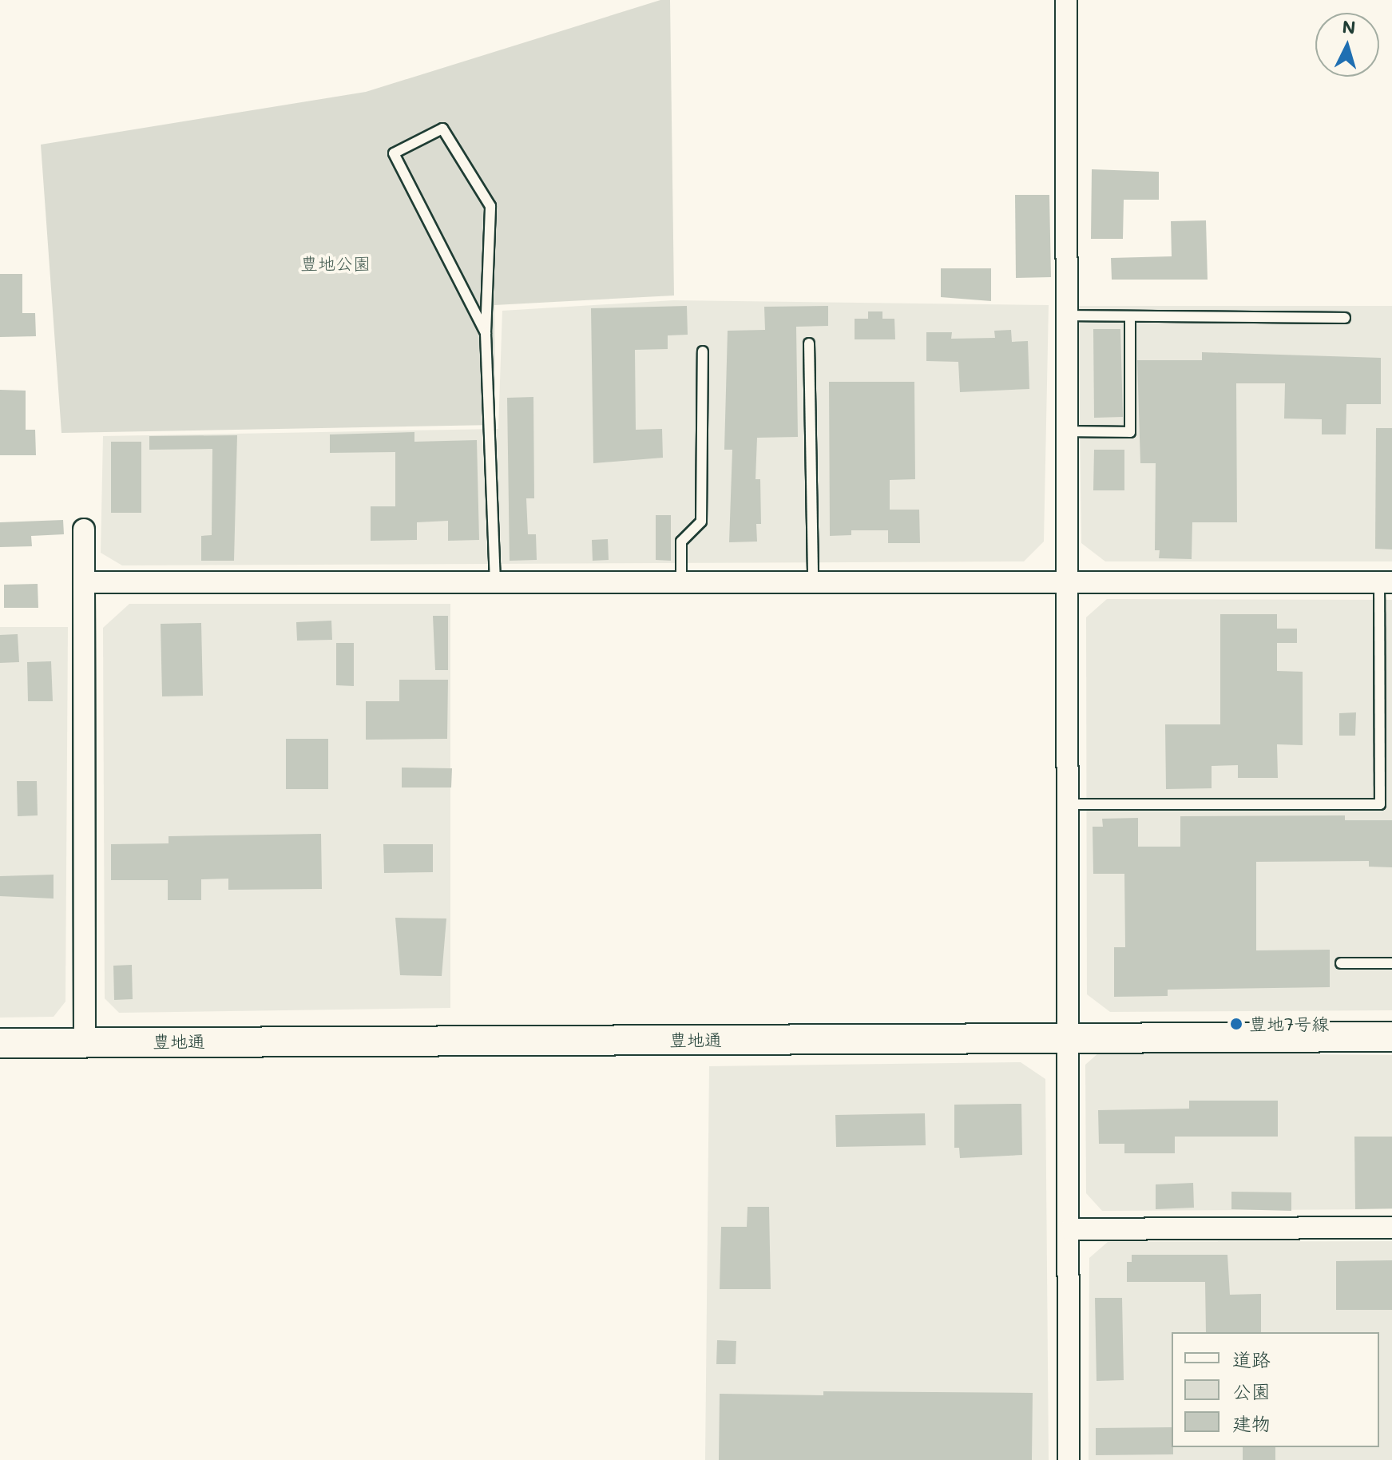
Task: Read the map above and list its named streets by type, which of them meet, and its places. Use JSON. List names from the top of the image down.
{
  "streets": {
    "main road": ["豊地通"]
  },
  "parks": ["豊地公園"],
  "places": ["豊地7号線"],
  "legend": ["道路", "公園", "建物"],
  "north": "top"
}
